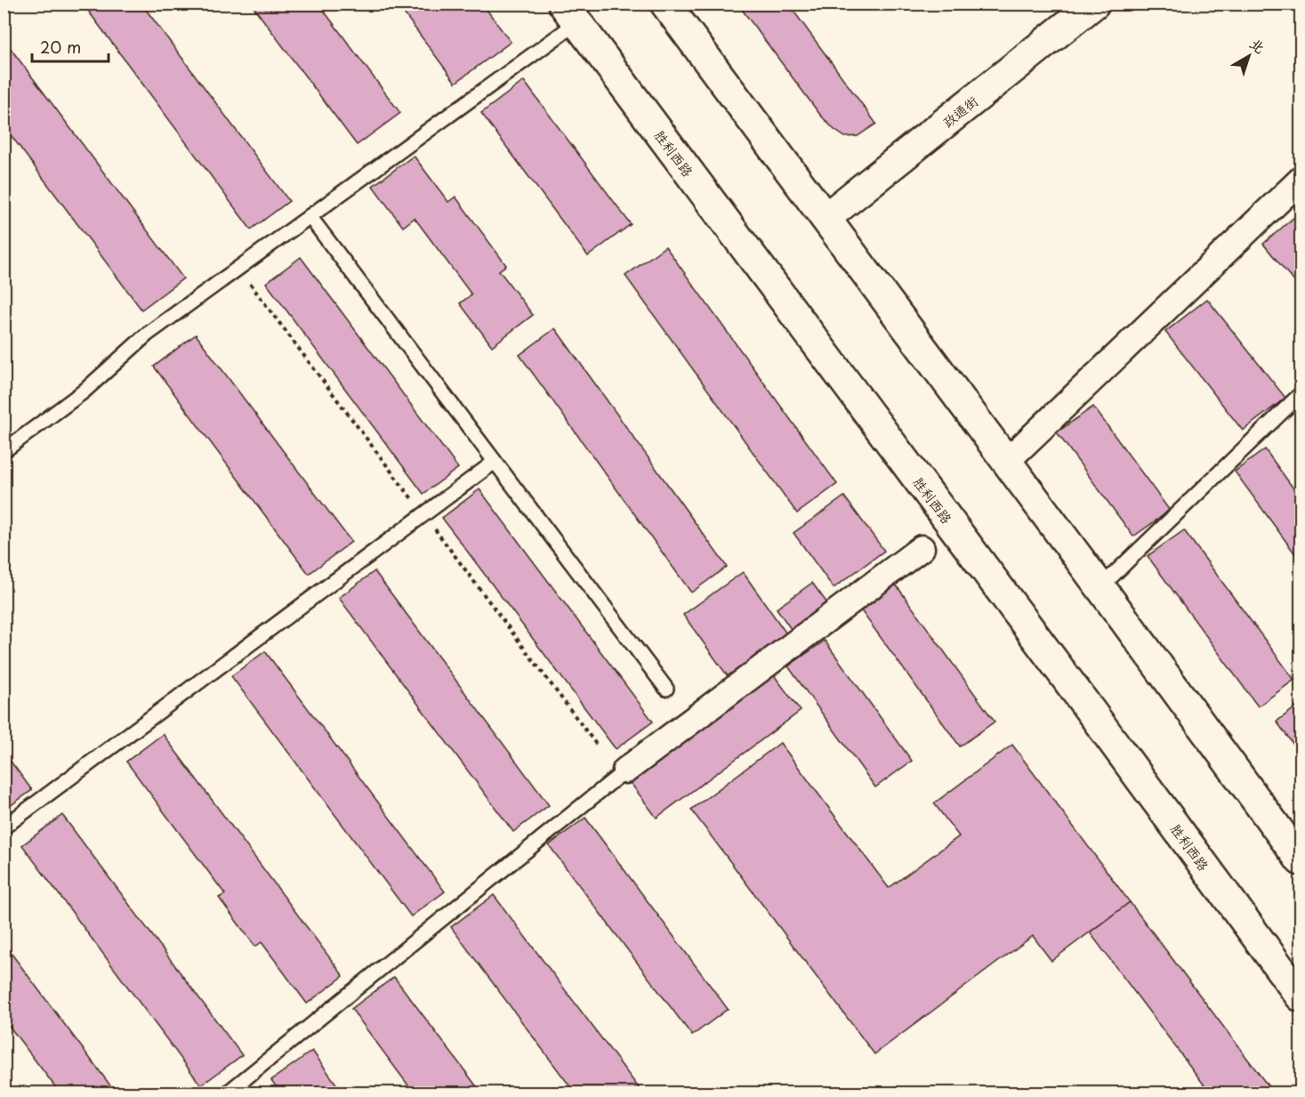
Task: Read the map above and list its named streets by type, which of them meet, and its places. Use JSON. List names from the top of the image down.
{
  "streets": {
    "main road": ["政通街", "胜利西路"]
  },
  "scale_bar": "20 m",
  "north": "top right"
}
